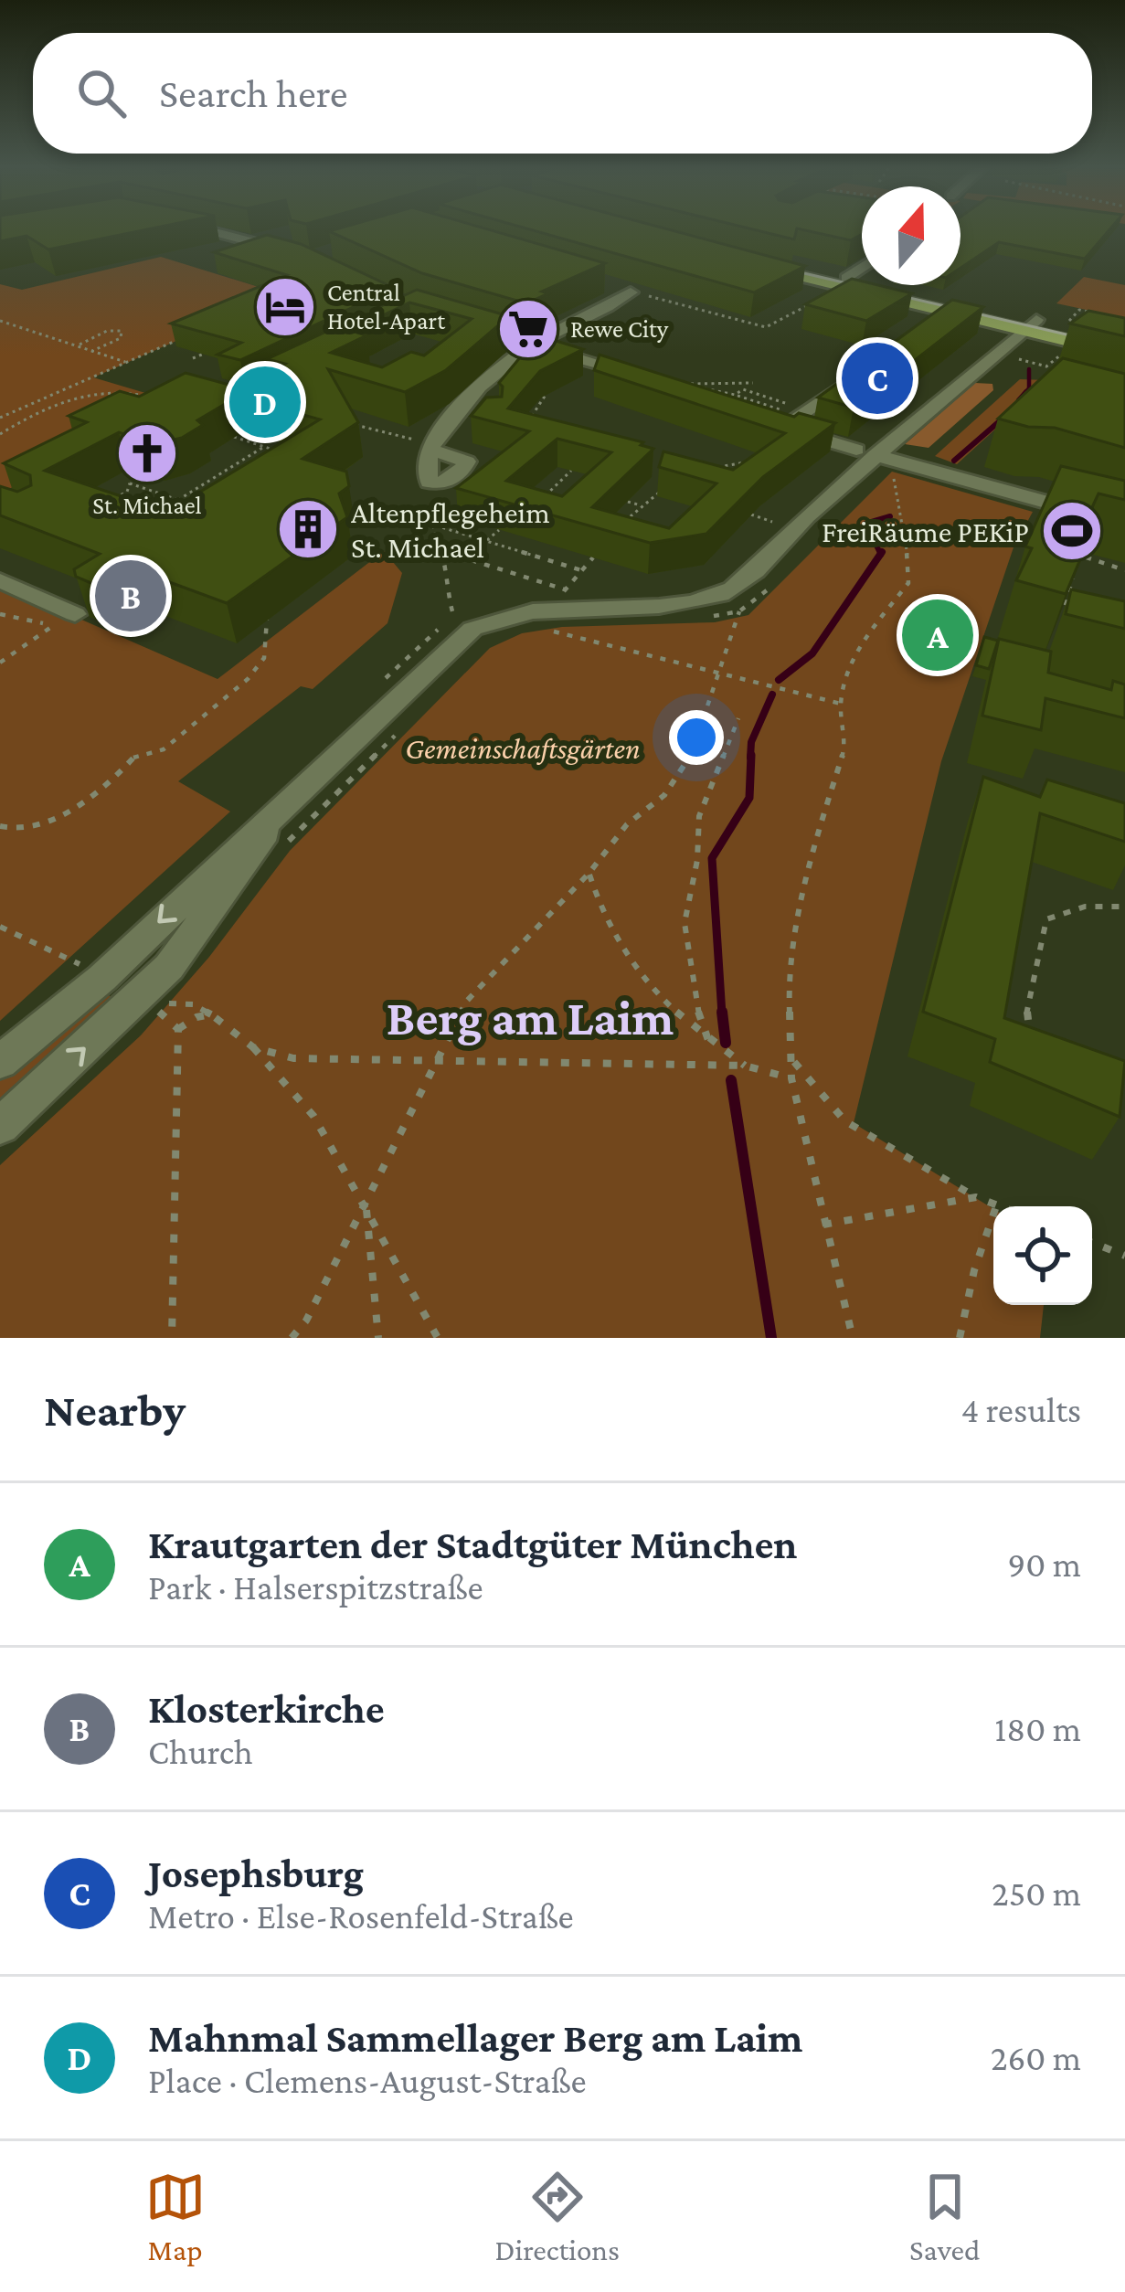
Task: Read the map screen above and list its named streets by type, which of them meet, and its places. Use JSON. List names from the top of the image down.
{
  "districts": ["Berg am Laim"],
  "parks": ["Gemeinschaftsgärten"],
  "places": {
    "hotel": ["Central Hotel-Apart"],
    "supermarket": ["Rewe City"],
    "church": ["St. Michael"],
    "building": ["Altenpflegeheim St. Michael"],
    "sports": ["FreiRäume PEKiP"]
  },
  "north": "top",
  "page": {
    "search": "Search here",
    "pins": [
      "C",
      "D",
      "B",
      "A"
    ],
    "heading": ["Nearby", "4 results"],
    "list": [
      {
        "mark": "A",
        "name": "Krautgarten der Stadtgüter München",
        "note": "Park · Halserspitzstraße",
        "value": "90 m"
      },
      {
        "mark": "B",
        "name": "Klosterkirche",
        "note": "Church",
        "value": "180 m"
      },
      {
        "mark": "C",
        "name": "Josephsburg",
        "note": "Metro · Else-Rosenfeld-Straße",
        "value": "250 m"
      },
      {
        "mark": "D",
        "name": "Mahnmal Sammellager Berg am Laim",
        "note": "Place · Clemens-August-Straße",
        "value": "260 m"
      }
    ],
    "nav": ["Map", "Directions", "Saved"]
  }
}
